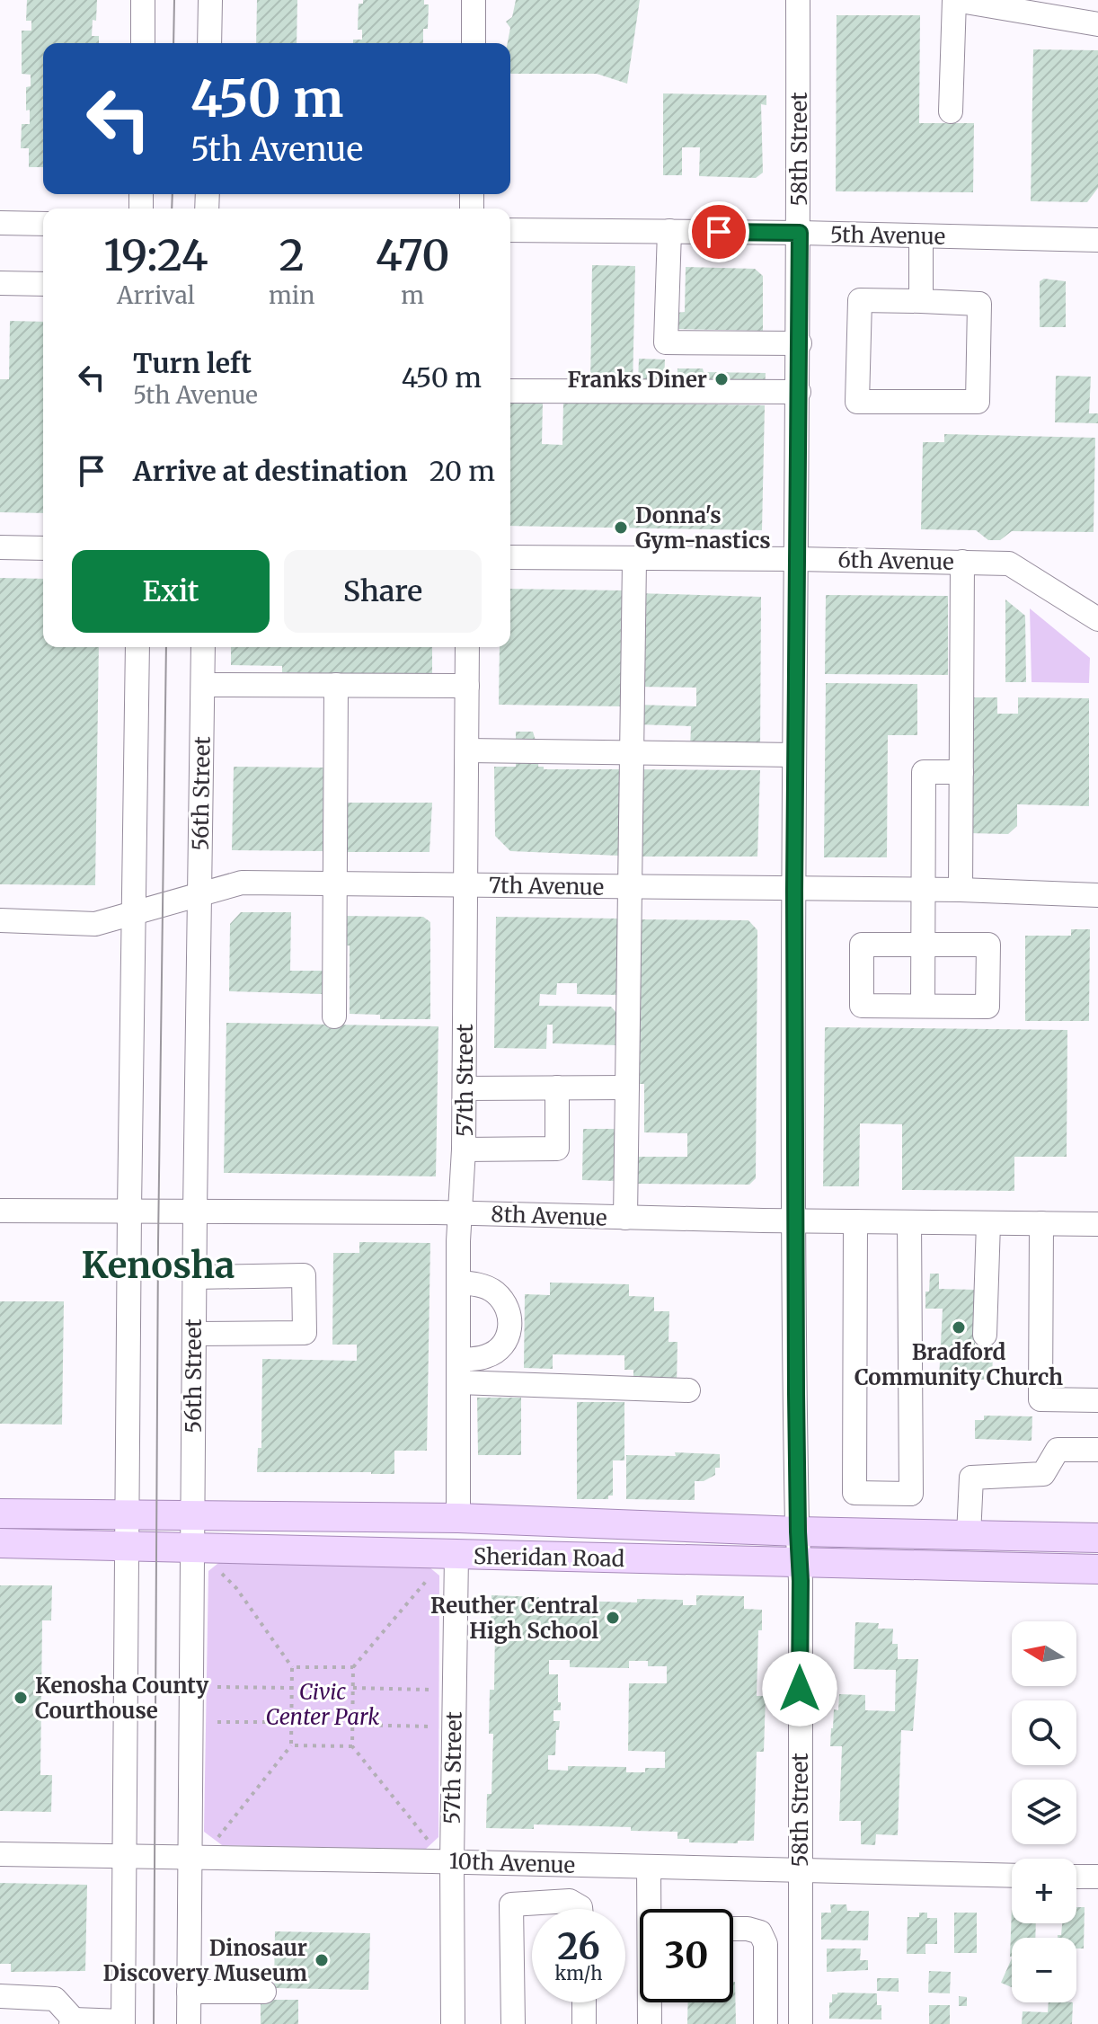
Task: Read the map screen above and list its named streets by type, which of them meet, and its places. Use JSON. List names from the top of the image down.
{
  "streets": {
    "main road": ["Sheridan Road"],
    "street": [
      "58th Street",
      "5th Avenue",
      "6th Avenue",
      "56th Street",
      "7th Avenue",
      "57th Street",
      "8th Avenue",
      "10th Avenue"
    ]
  },
  "crossings": [
    ["58th Street", "5th Avenue"],
    ["58th Street", "6th Avenue"],
    ["58th Street", "7th Avenue"],
    ["58th Street", "8th Avenue"],
    ["58th Street", "Sheridan Road"],
    ["58th Street", "10th Avenue"],
    ["56th Street", "7th Avenue"],
    ["56th Street", "8th Avenue"],
    ["56th Street", "Sheridan Road"],
    ["56th Street", "10th Avenue"],
    ["7th Avenue", "57th Street"],
    ["57th Street", "8th Avenue"],
    ["57th Street", "Sheridan Road"],
    ["57th Street", "10th Avenue"]
  ],
  "districts": ["Kenosha"],
  "parks": ["Civic Center Park"],
  "places": [
    "Franks Diner",
    "Donna's Gym-nastics",
    "Bradford Community Church",
    "Reuther Central High School",
    "Kenosha County Courthouse",
    "Dinosaur Discovery Museum"
  ],
  "north": "left",
  "page": {
    "turn": ["450 m", "5th Avenue"],
    "eta": [
      "19:24",
      "Arrival",
      "2",
      "min",
      "470",
      "m"
    ],
    "list": [
      {
        "name": "Turn left",
        "note": "5th Avenue",
        "value": "450 m"
      },
      {
        "name": "Arrive at destination",
        "value": "20 m"
      }
    ],
    "buttons": ["Exit", "Share"],
    "map_buttons": ["+", "−"],
    "speed": "26 km/h",
    "limit": "30"
  }
}
